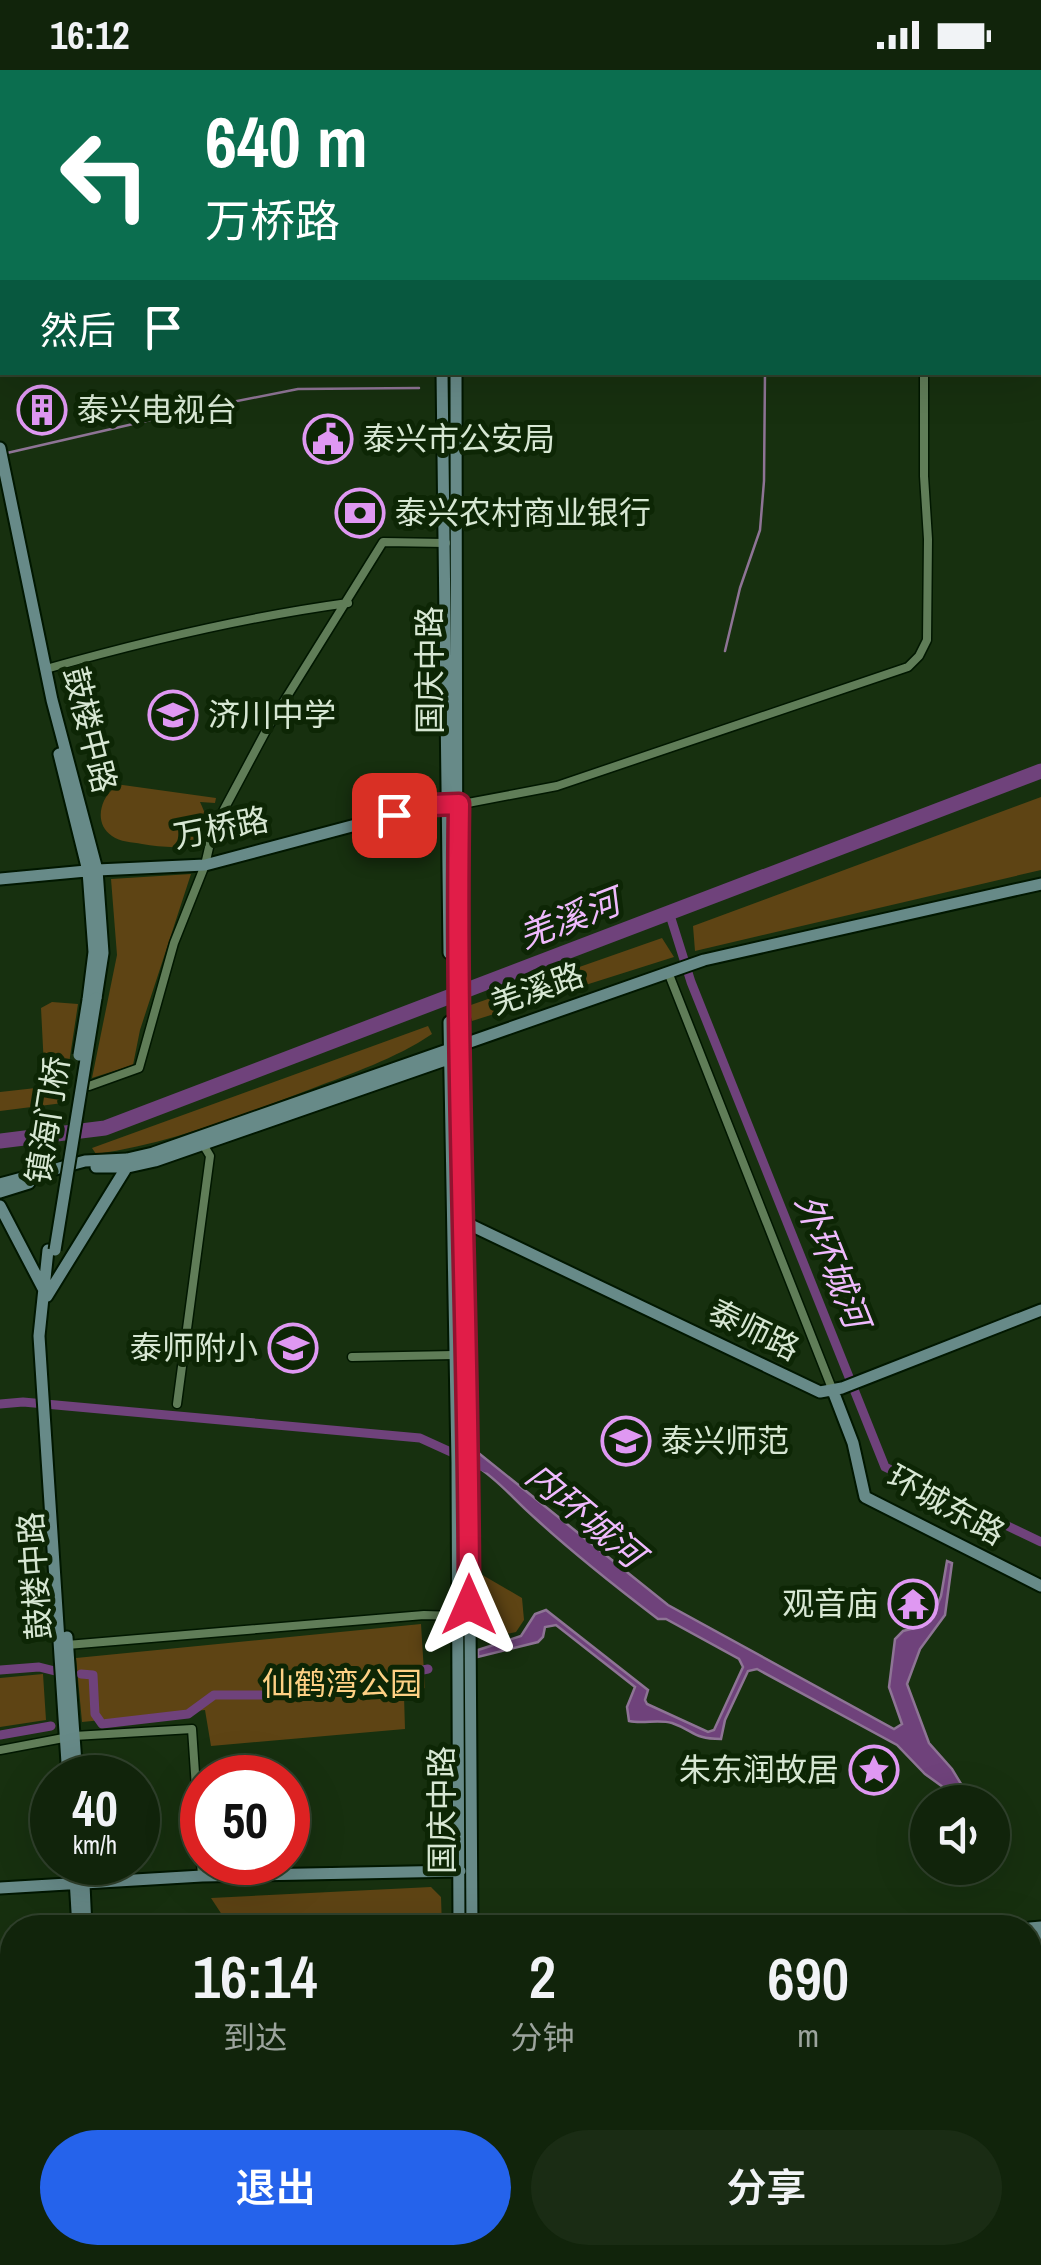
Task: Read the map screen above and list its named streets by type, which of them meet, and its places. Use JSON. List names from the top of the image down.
{
  "streets": {
    "street": [
      "国庆中路",
      "鼓楼中路",
      "万桥路",
      "羌溪路",
      "镇海门桥",
      "泰师路",
      "环城东路"
    ]
  },
  "crossings": [
    ["国庆中路", "万桥路"],
    ["国庆中路", "羌溪路"],
    ["国庆中路", "泰师路"],
    ["鼓楼中路", "万桥路"],
    ["鼓楼中路", "镇海门桥"],
    ["泰师路", "环城东路"]
  ],
  "water": ["羌溪河", "外环城河", "内环城河"],
  "parks": ["仙鹤湾公园"],
  "places": {
    "building": ["泰兴电视台"],
    "public building": ["泰兴市公安局"],
    "bank": ["泰兴农村商业银行"],
    "school or university": ["济川中学", "泰师附小", "泰兴师范"],
    "temple": ["观音庙"],
    "place": ["朱东润故居"]
  },
  "page": {
    "status": "16:12",
    "turn": ["640 m", "万桥路"],
    "then": "然后",
    "speed": "40 km/h",
    "limit": "50",
    "eta": [
      "16:14",
      "到达",
      "2",
      "分钟",
      "690",
      "m"
    ],
    "buttons": ["退出", "分享"]
  }
}
